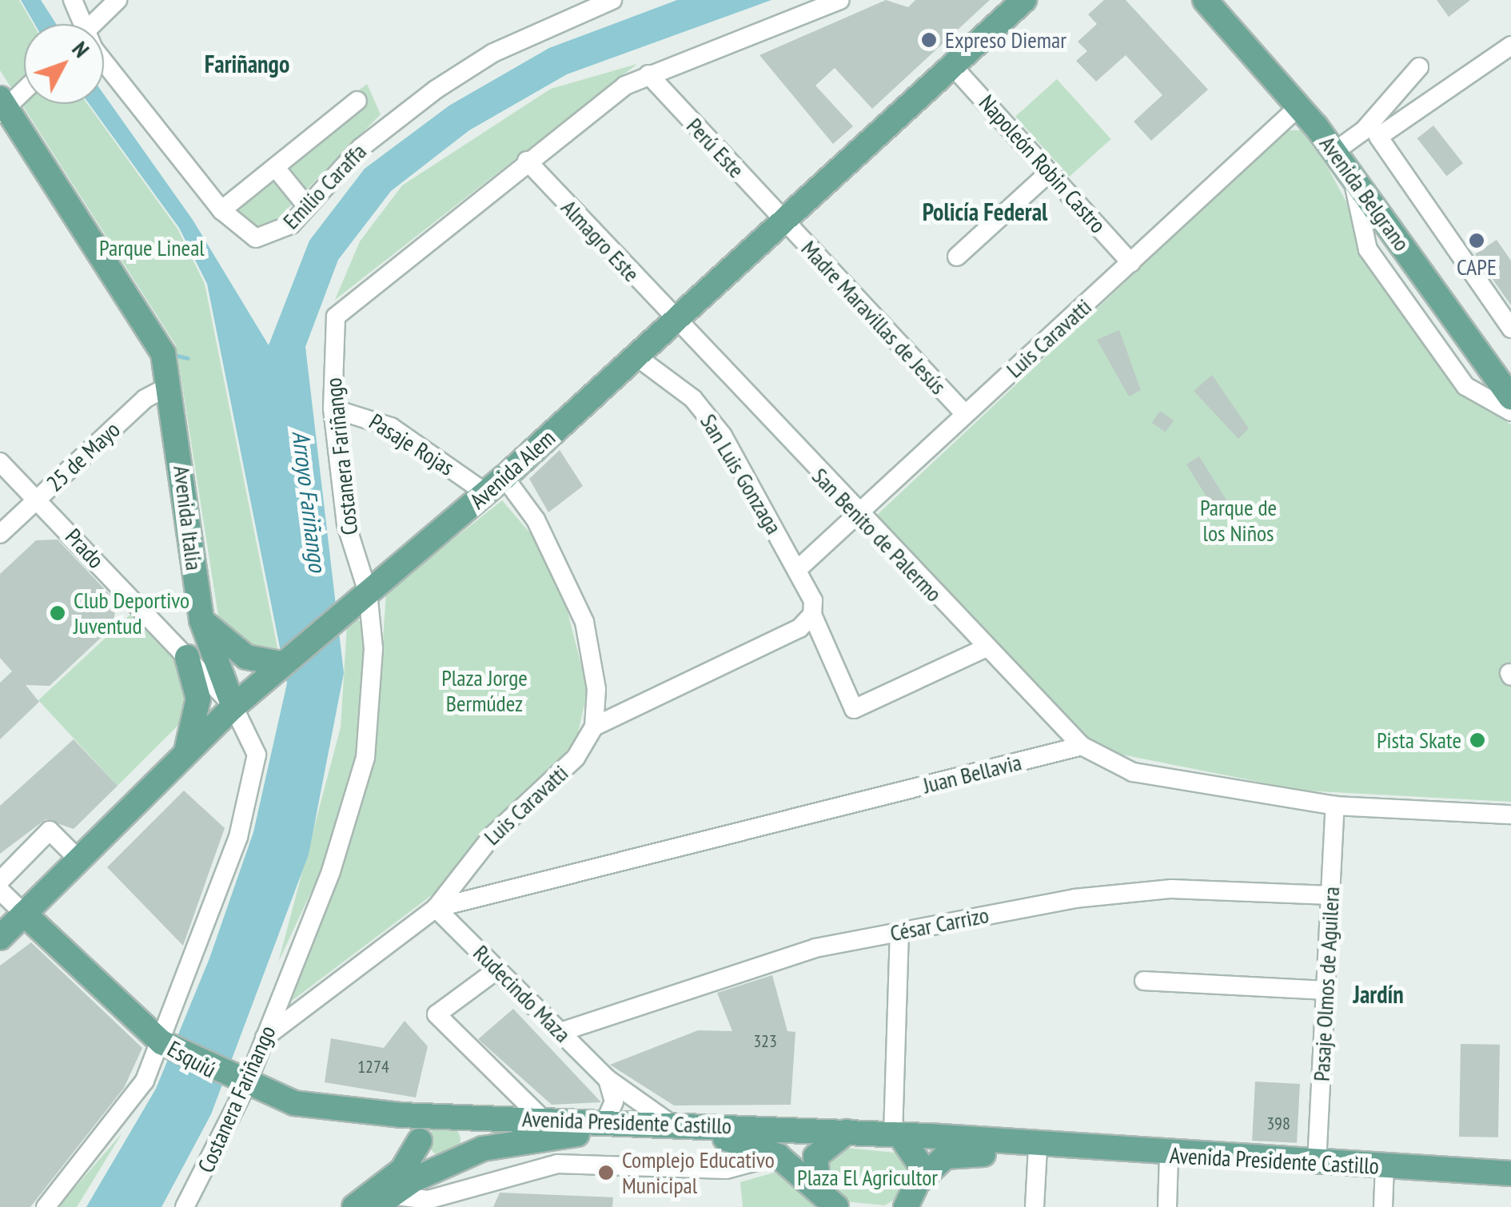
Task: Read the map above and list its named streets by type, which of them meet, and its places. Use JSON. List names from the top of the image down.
{
  "streets": {
    "main road": [
      "Avenida Belgrano",
      "Avenida Alem",
      "Avenida Italia",
      "Esquiú",
      "Avenida Presidente Castillo"
    ],
    "street": [
      "Perú Este",
      "Napoleón Robin Castro",
      "Emilio Caraffa",
      "Almagro Este",
      "Madre Maravillas de Jesús",
      "Luis Caravatti",
      "Pasaje Rojas",
      "25 de Mayo",
      "Costanera Fariñango",
      "San Luis Gonzaga",
      "San Benito de Palermo",
      "Prado",
      "Juan Bellavia",
      "César Carrizo",
      "Pasaje Olmos de Aguilera",
      "Rudecindo Maza"
    ]
  },
  "crossings": [
    ["Perú Este", "Madre Maravillas de Jesús"],
    ["Perú Este", "Costanera Fariñango"],
    ["Perú Este", "Avenida Alem"],
    ["Napoleón Robin Castro", "Luis Caravatti"],
    ["Napoleón Robin Castro", "Avenida Alem"],
    ["Avenida Belgrano", "Luis Caravatti"],
    ["Almagro Este", "Costanera Fariñango"],
    ["Almagro Este", "Avenida Alem"],
    ["Almagro Este", "San Benito de Palermo"],
    ["Madre Maravillas de Jesús", "Luis Caravatti"],
    ["Madre Maravillas de Jesús", "Avenida Alem"],
    ["Luis Caravatti", "Pasaje Rojas"],
    ["Luis Caravatti", "Costanera Fariñango"],
    ["Luis Caravatti", "San Luis Gonzaga"],
    ["Luis Caravatti", "San Benito de Palermo"],
    ["Luis Caravatti", "Juan Bellavia"],
    ["Luis Caravatti", "Rudecindo Maza"],
    ["Pasaje Rojas", "Costanera Fariñango"],
    ["Pasaje Rojas", "Avenida Alem"],
    ["25 de Mayo", "Avenida Italia"],
    ["25 de Mayo", "Prado"],
    ["Costanera Fariñango", "Avenida Alem"],
    ["Costanera Fariñango", "Esquiú"],
    ["Avenida Alem", "San Luis Gonzaga"],
    ["Avenida Alem", "Avenida Italia"],
    ["Avenida Alem", "San Benito de Palermo"],
    ["Avenida Alem", "Prado"],
    ["Avenida Alem", "Esquiú"],
    ["San Luis Gonzaga", "San Benito de Palermo"],
    ["Avenida Italia", "Prado"],
    ["Avenida Italia", "Esquiú"],
    ["San Benito de Palermo", "Juan Bellavia"],
    ["Juan Bellavia", "Rudecindo Maza"],
    ["César Carrizo", "Pasaje Olmos de Aguilera"],
    ["César Carrizo", "Rudecindo Maza"],
    ["Pasaje Olmos de Aguilera", "Avenida Presidente Castillo"],
    ["Rudecindo Maza", "Avenida Presidente Castillo"],
    ["Esquiú", "Avenida Presidente Castillo"]
  ],
  "districts": ["Fariñango", "Policía Federal", "Jardín"],
  "water": ["Arroyo Fariñango"],
  "parks": [
    "Parque Lineal",
    "Parque de los Niños",
    "Plaza Jorge Bermúdez",
    "Plaza El Agricultor"
  ],
  "places": [
    "Expreso Diemar",
    "CAPE",
    "Club Deportivo Juventud",
    "Pista Skate",
    "Complejo Educativo Municipal"
  ],
  "house_numbers": ["323", "1274", "398"],
  "north": "top right"
}
